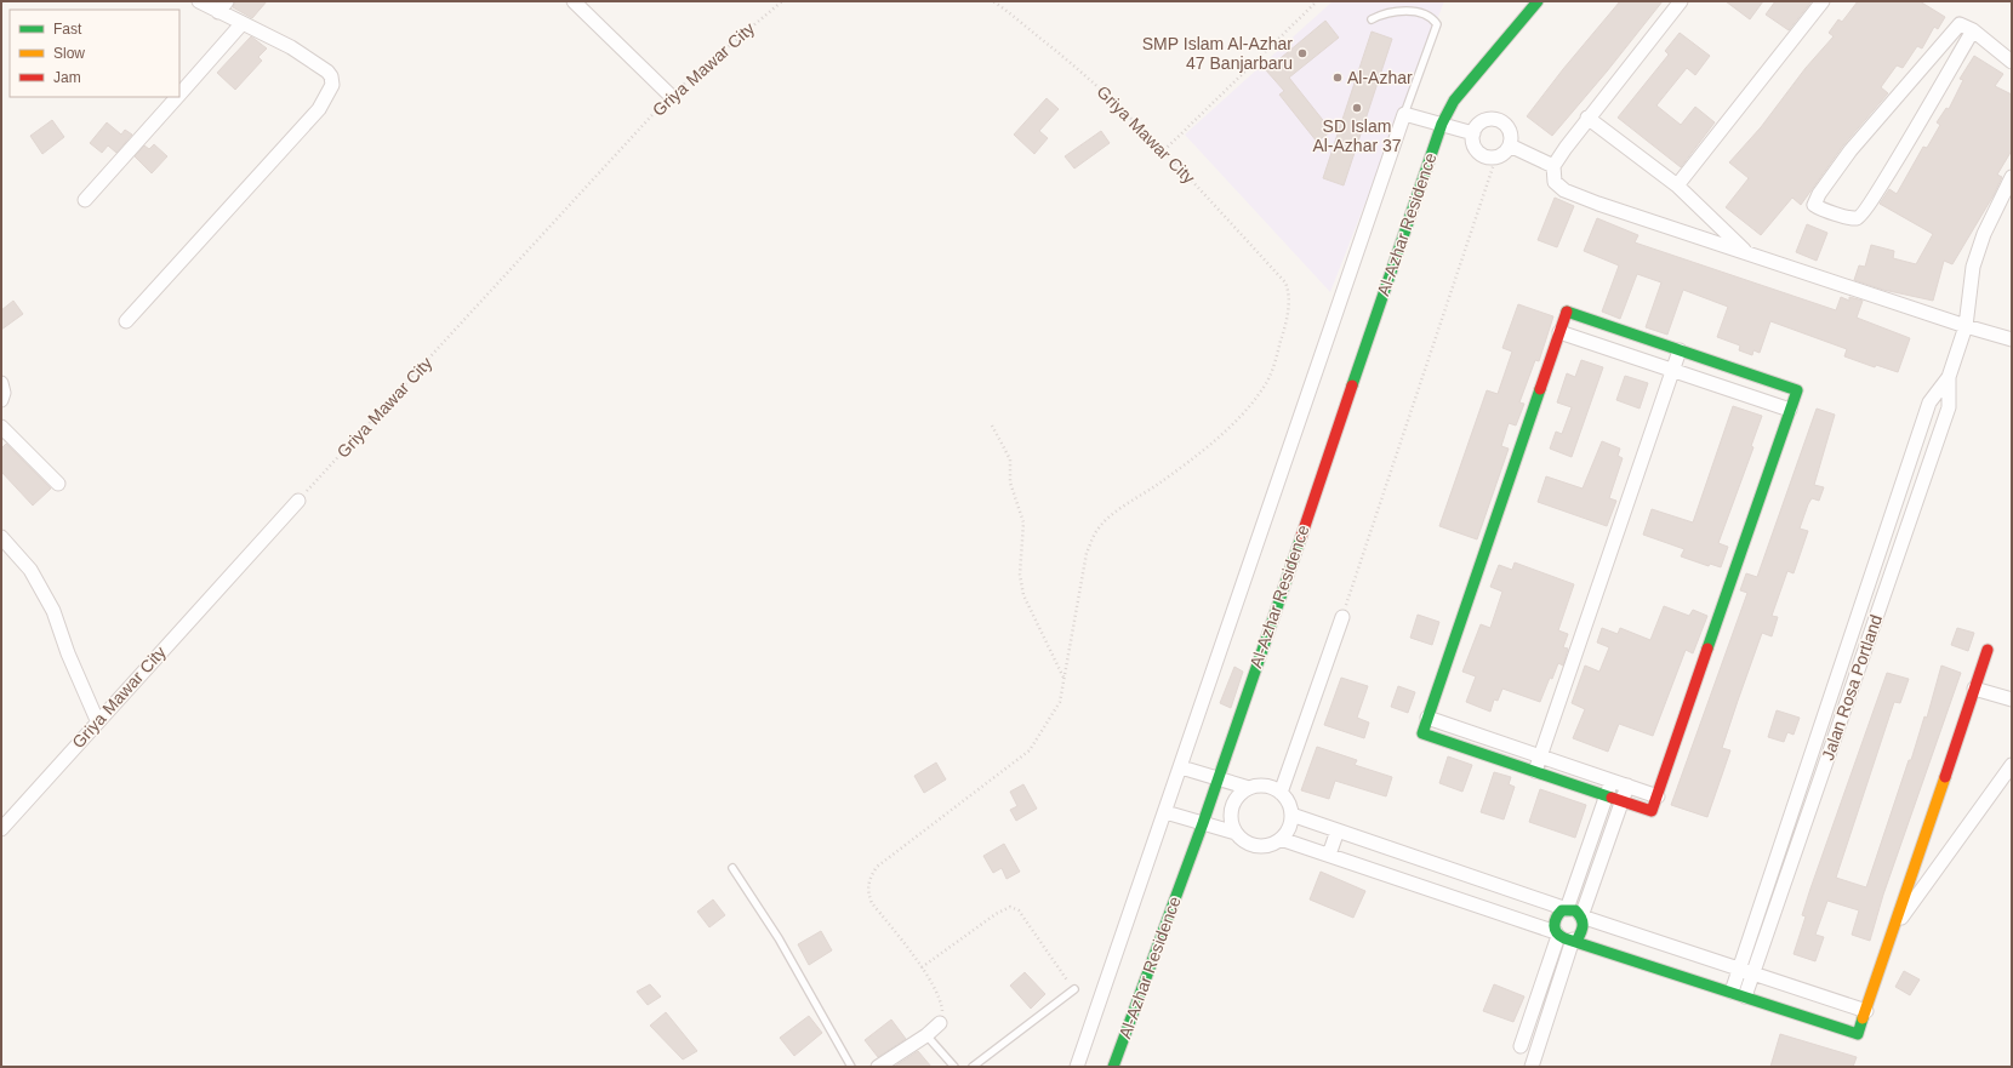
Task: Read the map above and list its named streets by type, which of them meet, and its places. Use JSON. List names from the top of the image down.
{
  "streets": {
    "street": ["Griya Mawar City", "Al-Azhar Residence", "Jalan Rosa Portland"]
  },
  "places": ["SMP Islam Al-Azhar 47 Banjarbaru", "Al-Azhar", "SD Islam Al-Azhar 37"],
  "legend": ["Fast", "Slow", "Jam"]
}
